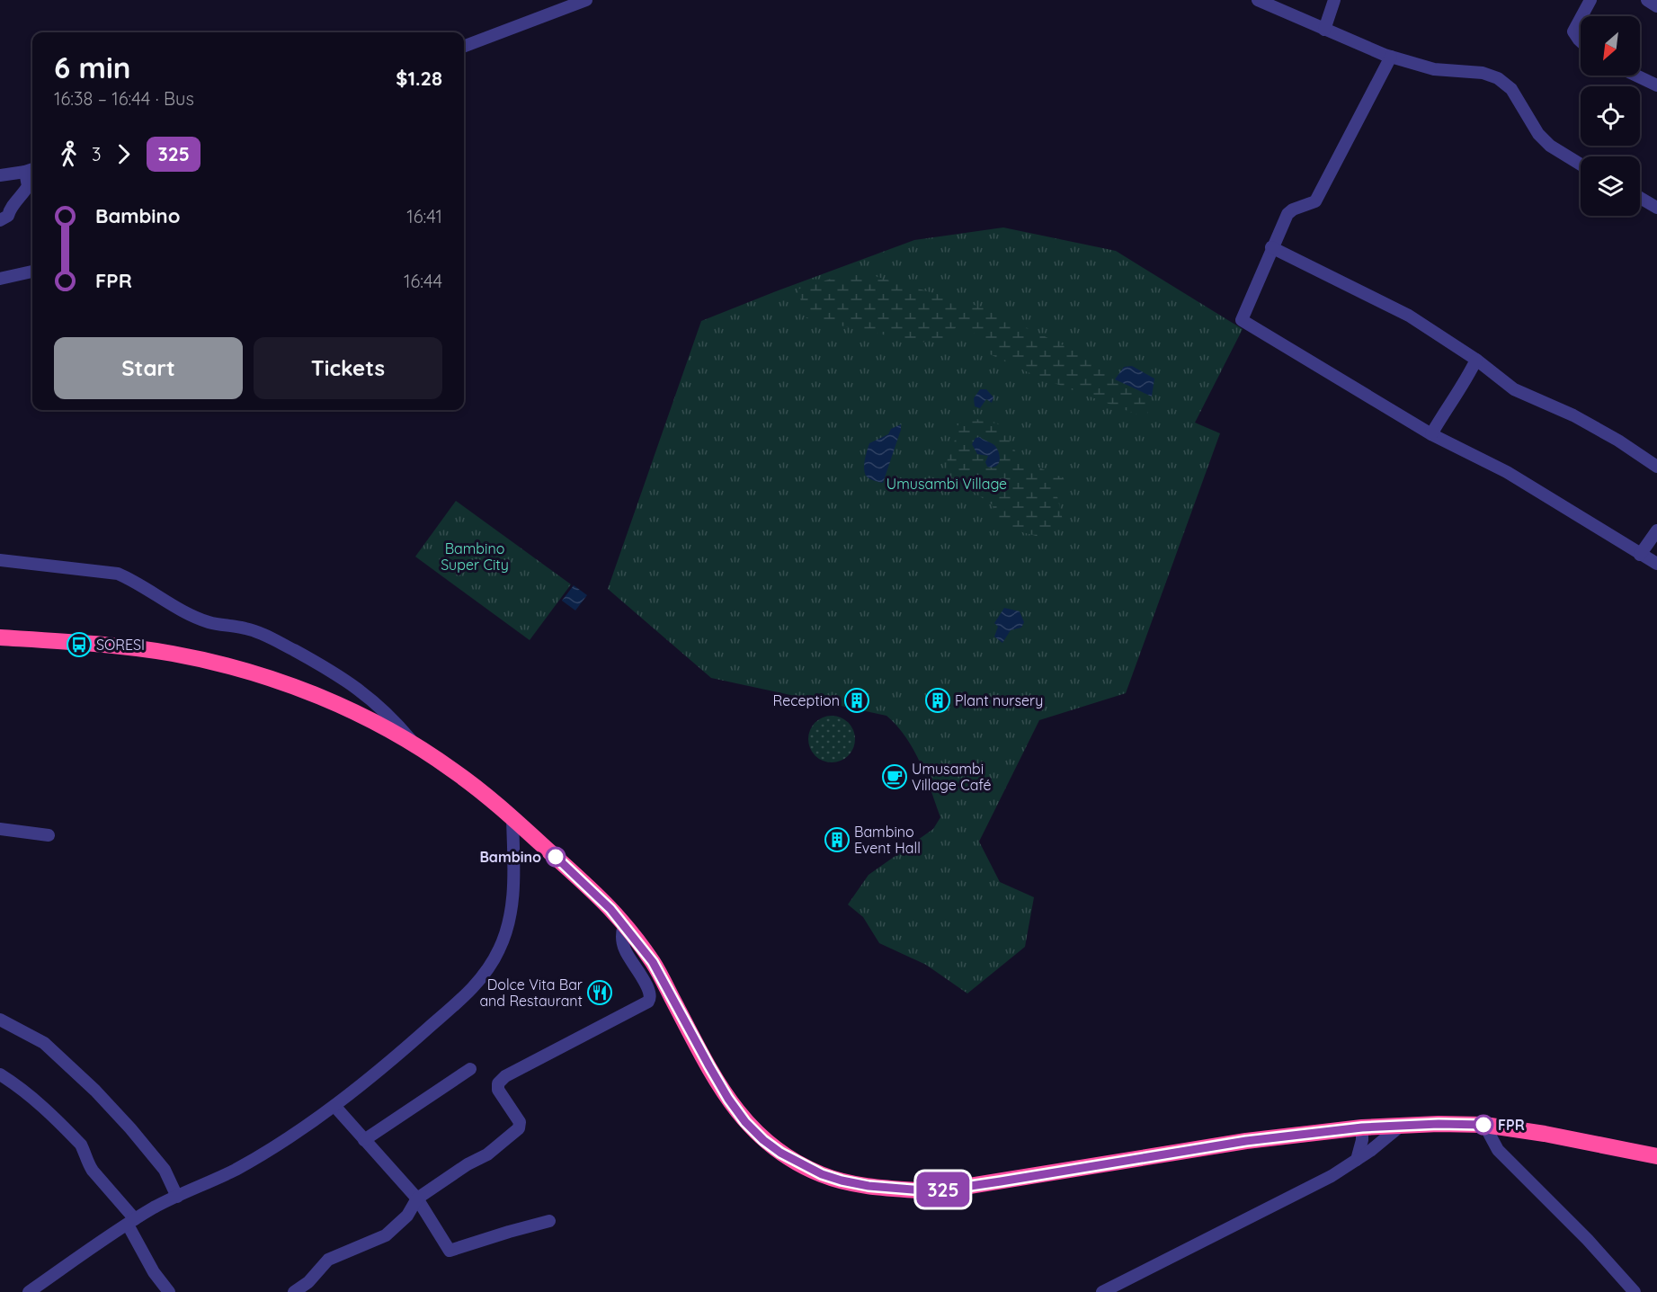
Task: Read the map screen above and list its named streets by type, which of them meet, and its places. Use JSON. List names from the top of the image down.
{
  "parks": ["Umusambi Village", "Bambino Super City"],
  "places": {
    "bus stop": ["SORESI"],
    "building": ["Reception", "Plant nursery", "Bambino Event Hall"],
    "cafe": ["Umusambi Village Café"],
    "other": ["Bambino", "FPR"],
    "restaurant": ["Dolce Vita Bar and Restaurant"]
  },
  "lines": ["bus line 325"],
  "north": "bottom left",
  "page": {
    "on_map": "325",
    "heading": ["6 min", "16:38 – 16:44 · Bus", "$1.28"],
    "legs": ["3", "325"],
    "list": [
      {
        "name": "Bambino",
        "value": "16:41"
      },
      {
        "name": "FPR",
        "value": "16:44"
      }
    ],
    "buttons": ["Start", "Tickets"]
  }
}
